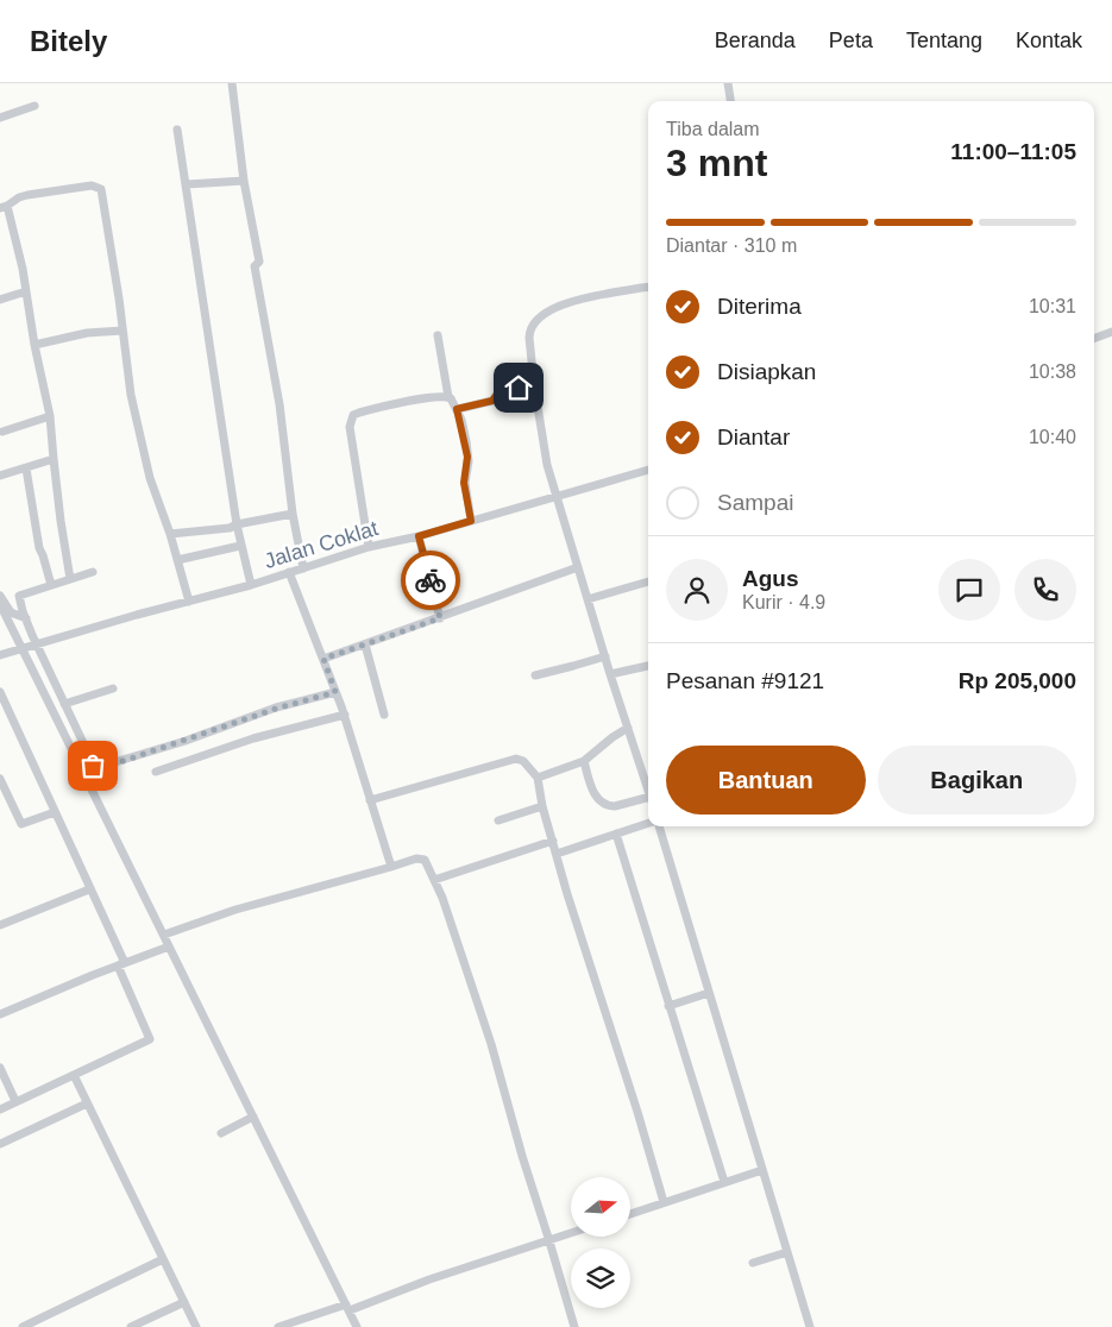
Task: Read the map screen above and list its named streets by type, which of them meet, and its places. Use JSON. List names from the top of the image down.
{
  "streets": {
    "street": ["Jalan Coklat"]
  },
  "north": "right",
  "page": {
    "header": "Bitely",
    "nav": [
      "Beranda",
      "Peta",
      "Tentang",
      "Kontak"
    ],
    "heading": ["3 mnt", "Tiba dalam", "11:00–11:05"],
    "panel": [
      "Agus",
      "Kurir · 4.9",
      "Pesanan #9121",
      "Rp 205,000"
    ],
    "bar": "Diantar · 310 m",
    "list": [
      ["Diterima", "10:31"],
      ["Disiapkan", "10:38"],
      ["Diantar", "10:40"],
      "Sampai"
    ],
    "buttons": ["Bantuan", "Bagikan"]
  }
}
